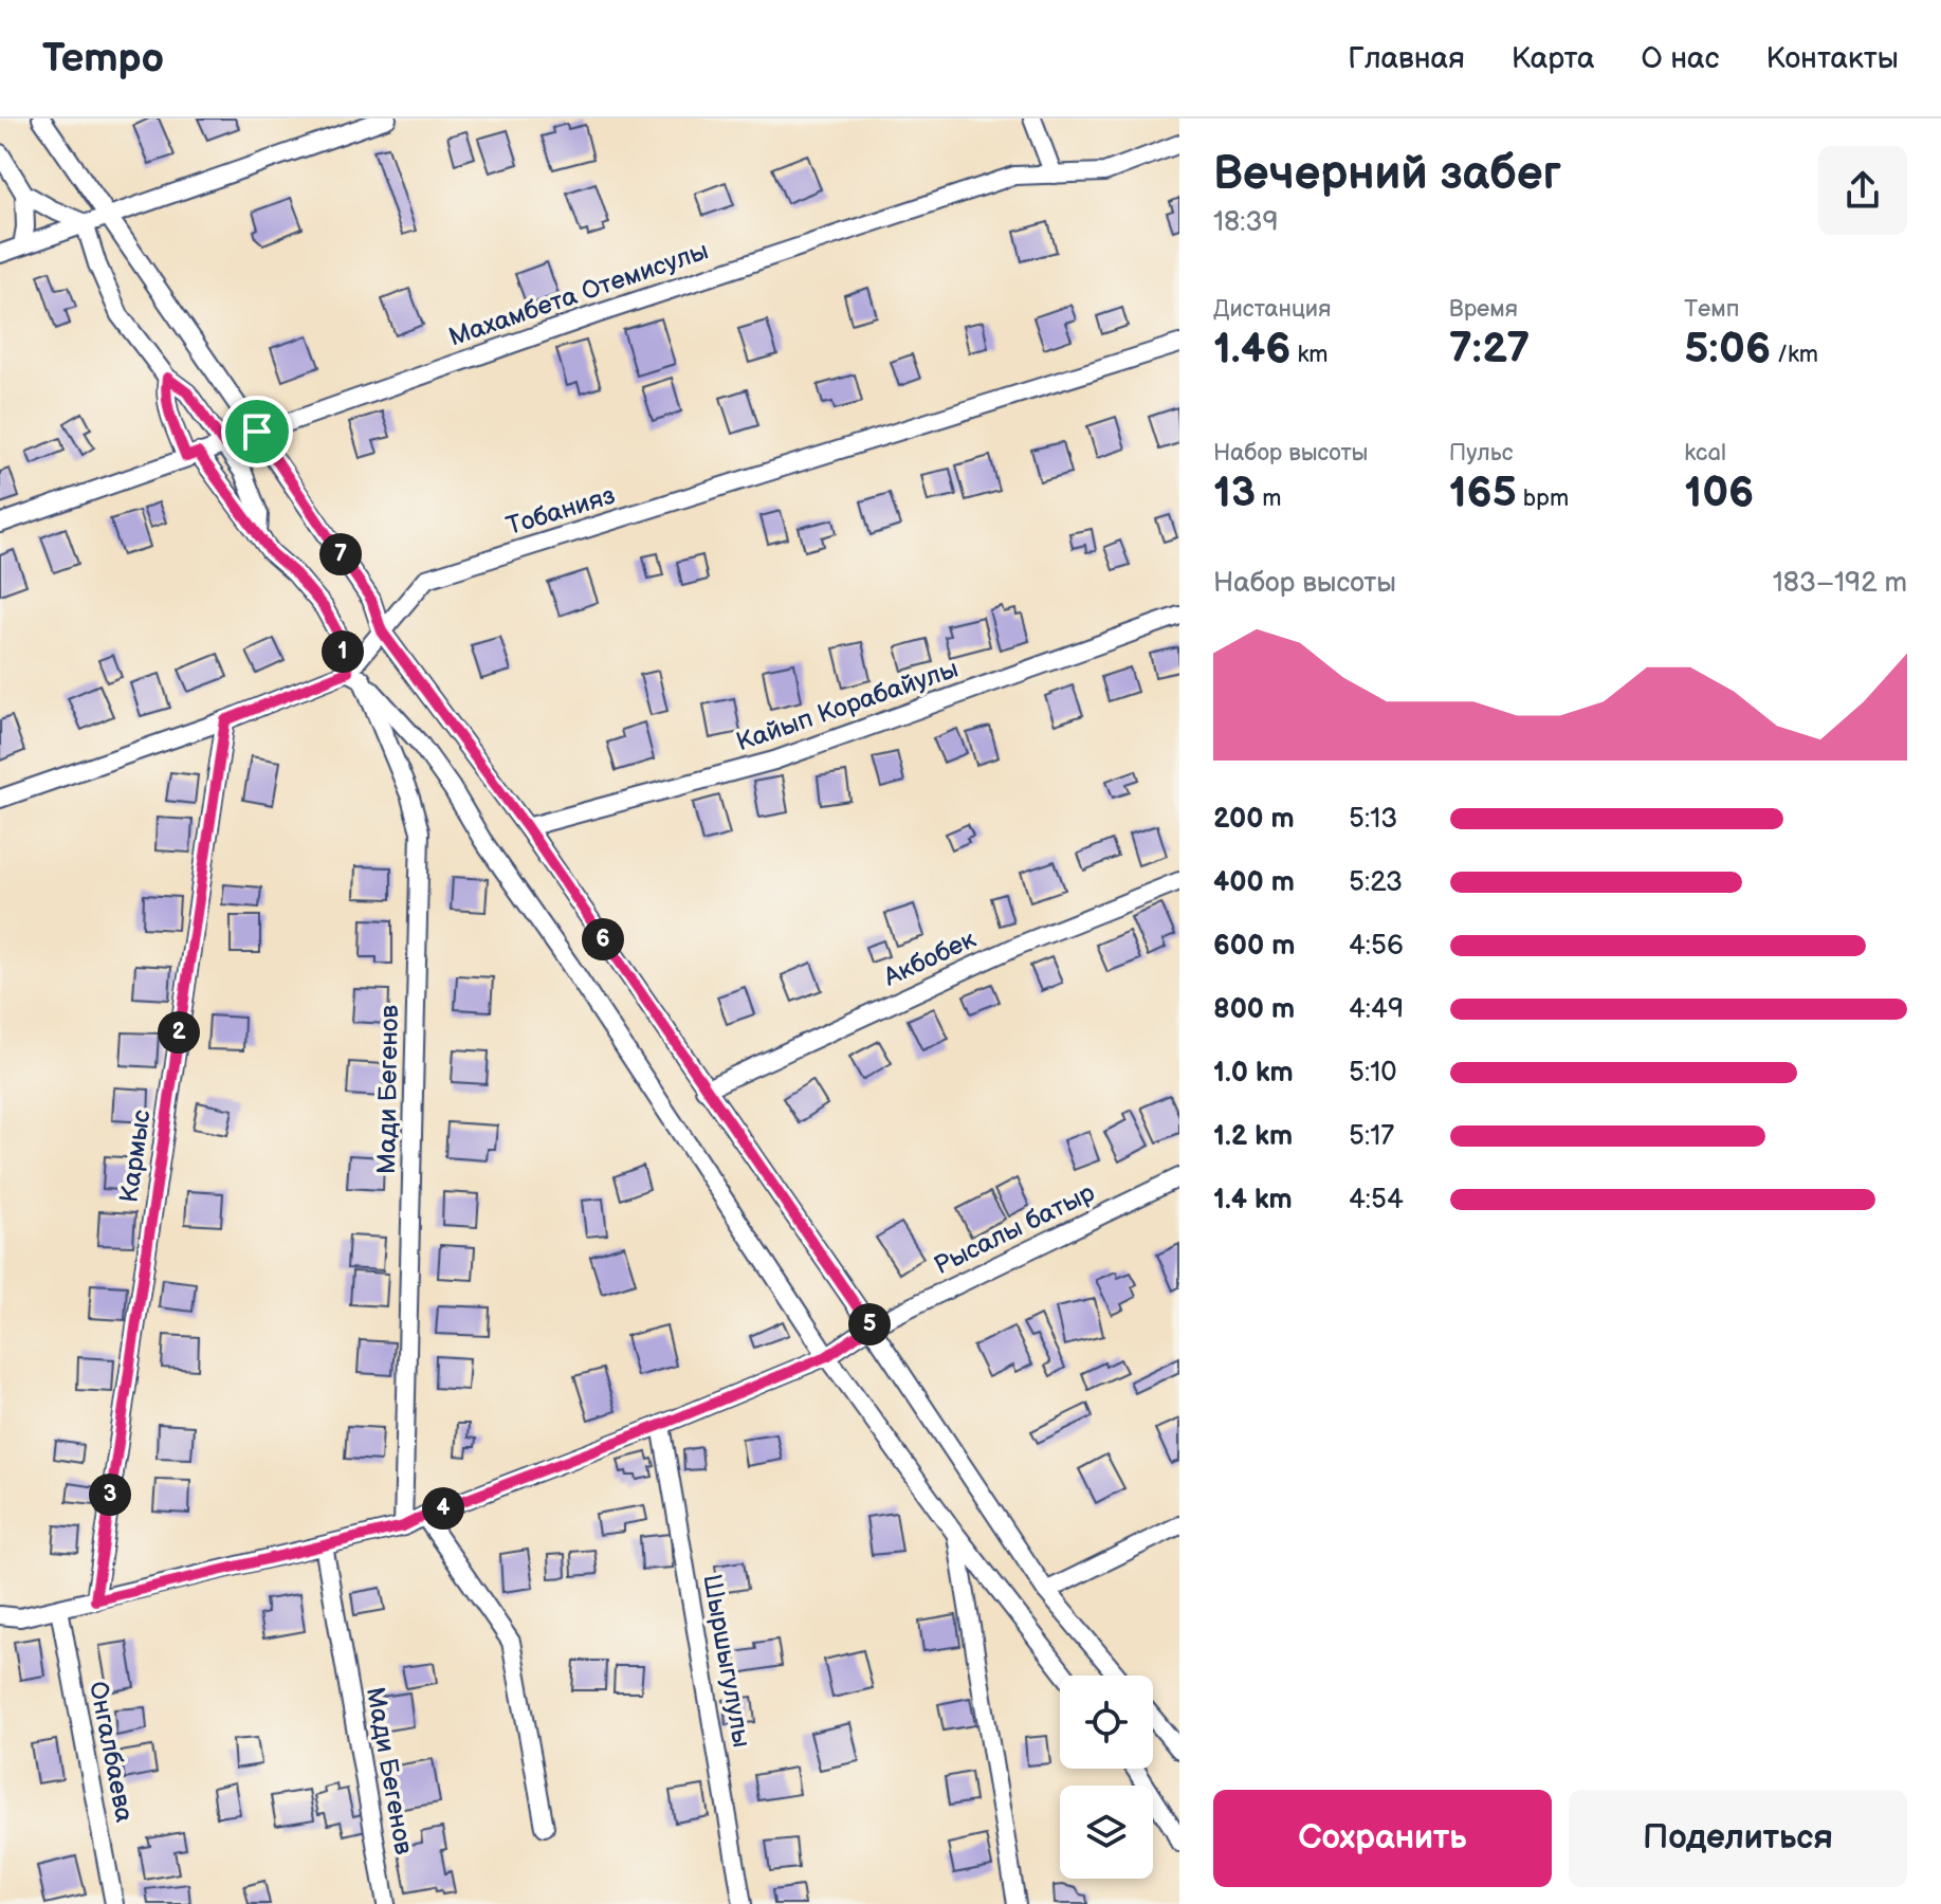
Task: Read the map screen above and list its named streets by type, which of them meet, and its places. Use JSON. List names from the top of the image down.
{
  "streets": {
    "street": [
      "Махамбета Отемисулы",
      "Тобанияз",
      "Кайып Корабайулы",
      "Акбобек",
      "Мади Бегенов",
      "Кармыс",
      "Рысалы батыр",
      "Шыршыгулулы",
      "Онгалбаева"
    ]
  },
  "crossings": [
    ["Махамбета Отемисулы", "Мади Бегенов"],
    ["Тобанияз", "Мади Бегенов"],
    ["Тобанияз", "Кармыс"],
    ["Мади Бегенов", "Рысалы батыр"],
    ["Кармыс", "Рысалы батыр"],
    ["Рысалы батыр", "Шыршыгулулы"],
    ["Рысалы батыр", "Онгалбаева"]
  ],
  "page": {
    "header": "Tempo",
    "nav": [
      "Главная",
      "Карта",
      "О нас",
      "Контакты"
    ],
    "heading": ["Вечерний забег", "18:39"],
    "stats": [
      ["Дистанция", "1.46 km"],
      ["Время", "7:27"],
      ["Темп", "5:06 /km"],
      ["Набор высоты", "13 m"],
      ["Пульс", "165 bpm"],
      ["kcal", "106"]
    ],
    "pins": [
      "7",
      "1",
      "6",
      "2",
      "5",
      "3",
      "4"
    ],
    "chart": ["Набор высоты", "183–192 m"],
    "list": [
      {
        "name": "200 m",
        "note": "5:13"
      },
      {
        "name": "400 m",
        "note": "5:23"
      },
      {
        "name": "600 m",
        "note": "4:56"
      },
      {
        "name": "800 m",
        "note": "4:49"
      },
      {
        "name": "1.0 km",
        "note": "5:10"
      },
      {
        "name": "1.2 km",
        "note": "5:17"
      },
      {
        "name": "1.4 km",
        "note": "4:54"
      }
    ],
    "buttons": ["Сохранить", "Поделиться"]
  }
}
